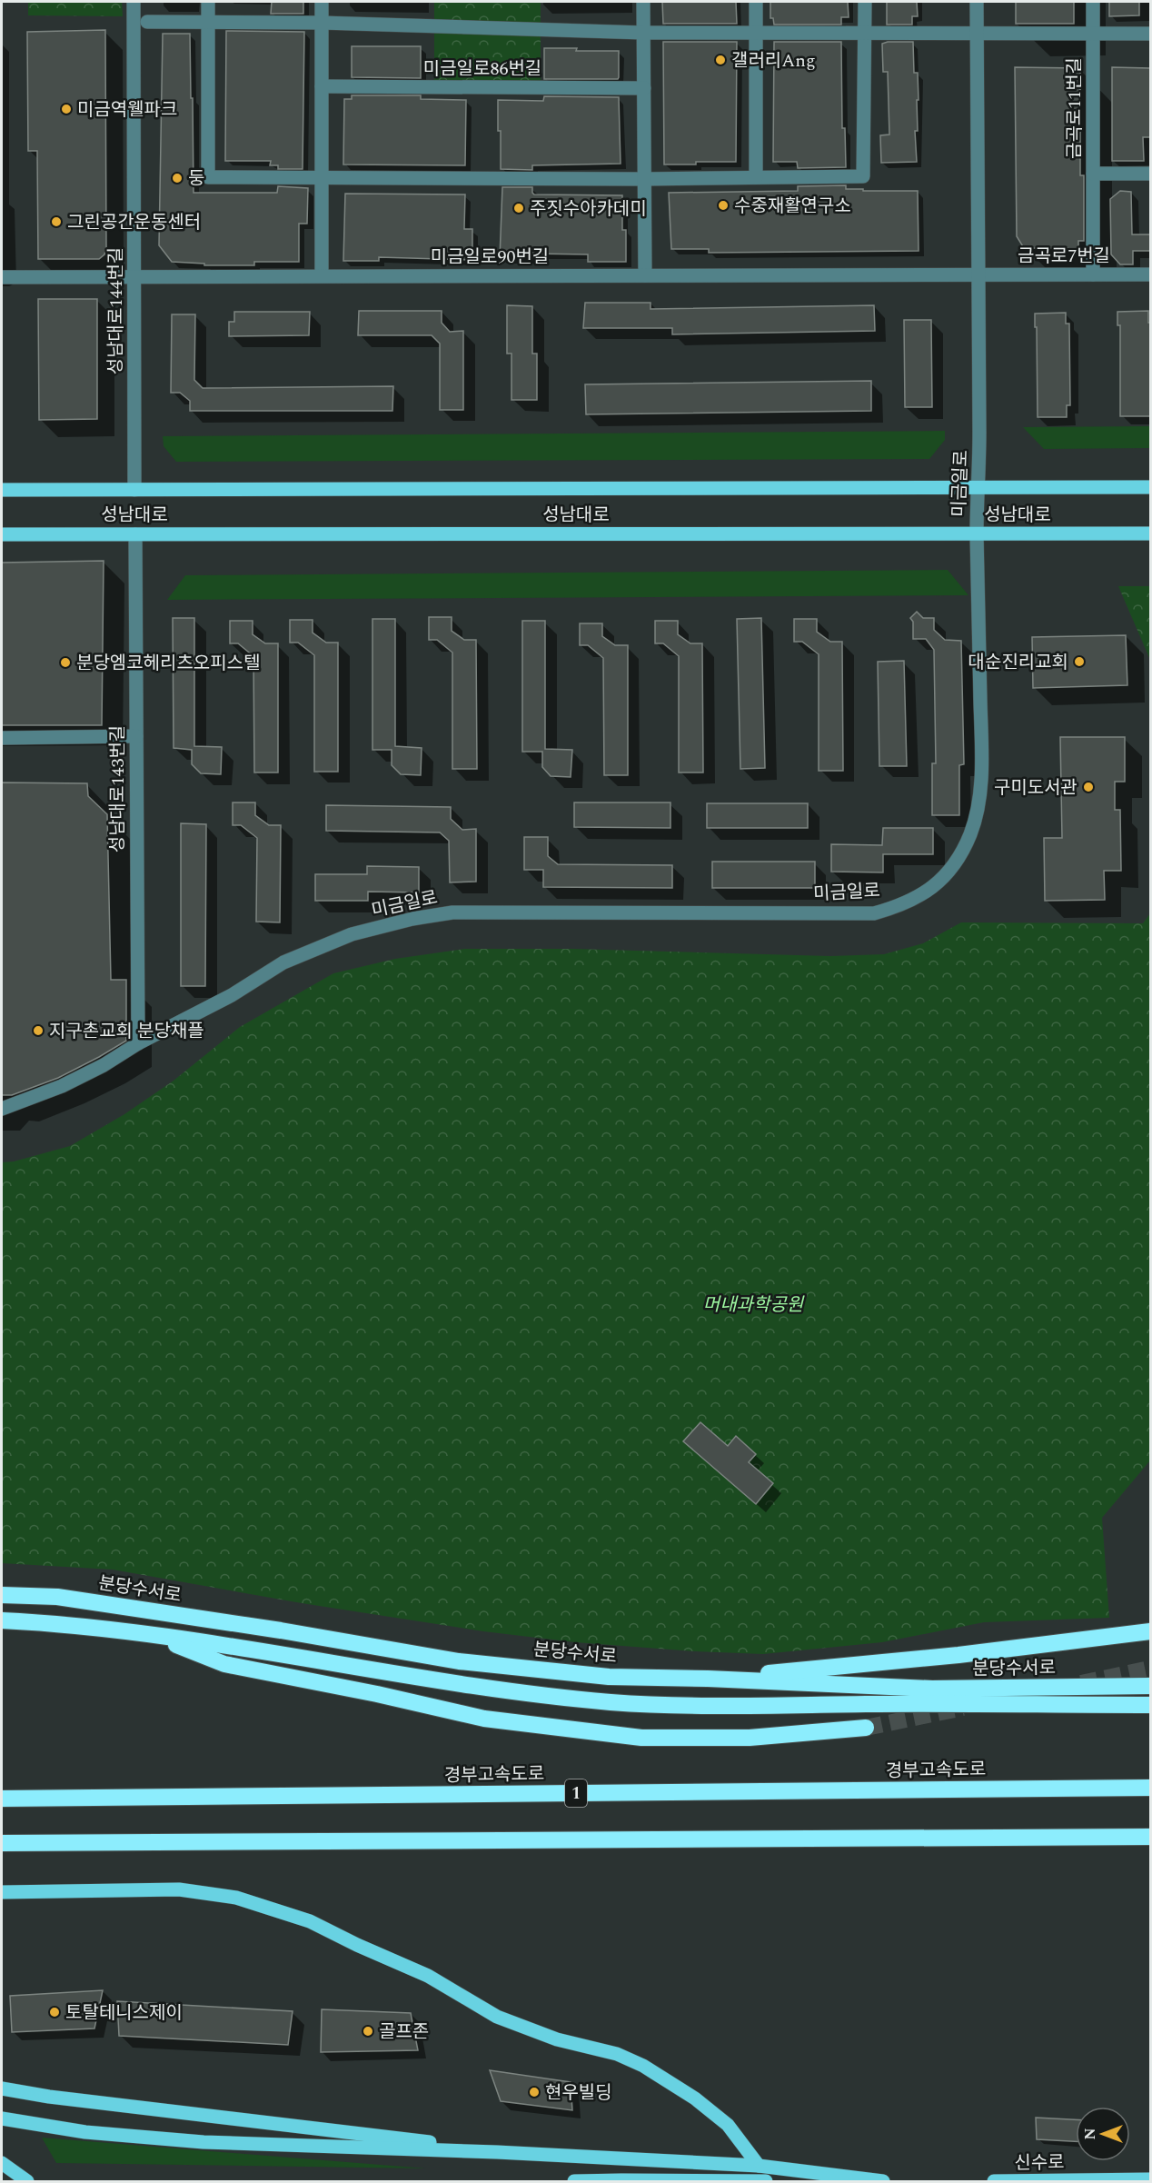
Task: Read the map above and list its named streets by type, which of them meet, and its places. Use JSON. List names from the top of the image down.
{
  "streets": {
    "highway": ["분당수서로", "경부고속도로", "1"],
    "main road": ["성남대로", "신수로"],
    "street": [
      "미금일로86번길",
      "금곡로11번길",
      "금곡로7번길",
      "미금일로90번길",
      "성남대로144번길",
      "미금일로",
      "성남대로143번길"
    ]
  },
  "crossings": [
    ["금곡로11번길", "금곡로7번길"],
    ["금곡로7번길", "미금일로90번길"],
    ["금곡로7번길", "미금일로"],
    ["미금일로90번길", "성남대로144번길"],
    ["미금일로90번길", "미금일로"],
    ["성남대로144번길", "성남대로"],
    ["미금일로", "성남대로"],
    ["미금일로", "성남대로143번길"],
    ["성남대로", "성남대로143번길"]
  ],
  "parks": ["머내과학공원"],
  "places": [
    "갤러리Ang",
    "미금역웰파크",
    "둥",
    "수중재활연구소",
    "주짓수아카데미",
    "그린공간운동센터",
    "대순진리교회",
    "분당엠코헤리츠오피스텔",
    "구미도서관",
    "지구촌교회 분당채플",
    "토탈테니스제이",
    "골프존",
    "현우빌딩"
  ],
  "north": "left"
}
